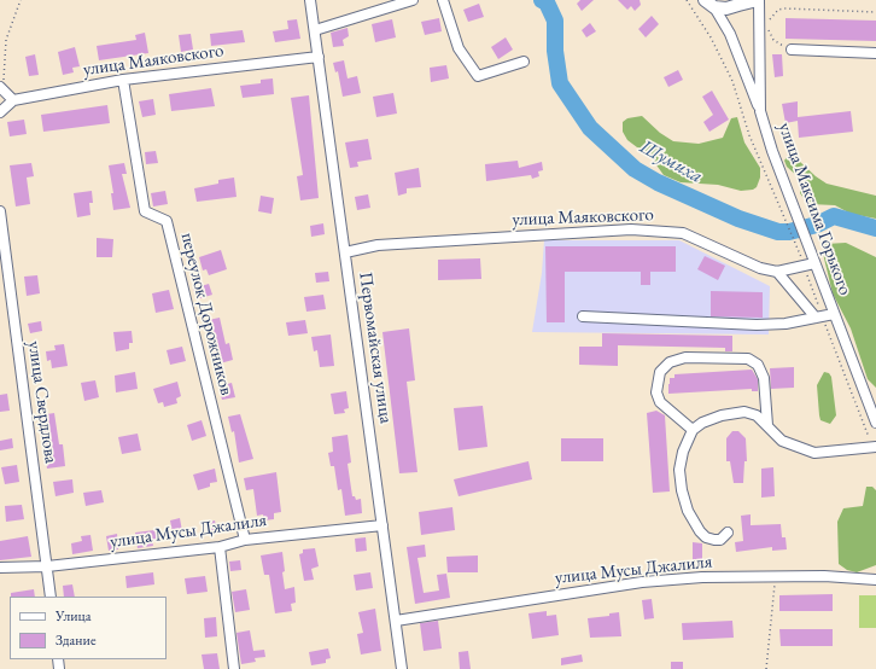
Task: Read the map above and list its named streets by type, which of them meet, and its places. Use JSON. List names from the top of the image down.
{
  "streets": {
    "street": [
      "улица Маяковского",
      "улица Максима Горького",
      "переулок Дорожников",
      "Первомайская улица",
      "улица Свердлова",
      "улица Мусы Джалиля"
    ]
  },
  "crossings": [
    ["улица Маяковского", "переулок Дорожников"],
    ["улица Маяковского", "Первомайская улица"],
    ["переулок Дорожников", "улица Мусы Джалиля"],
    ["Первомайская улица", "улица Мусы Джалиля"],
    ["улица Свердлова", "улица Мусы Джалиля"]
  ],
  "water": ["Шумиха"],
  "legend": ["Улица", "Здание"]
}
